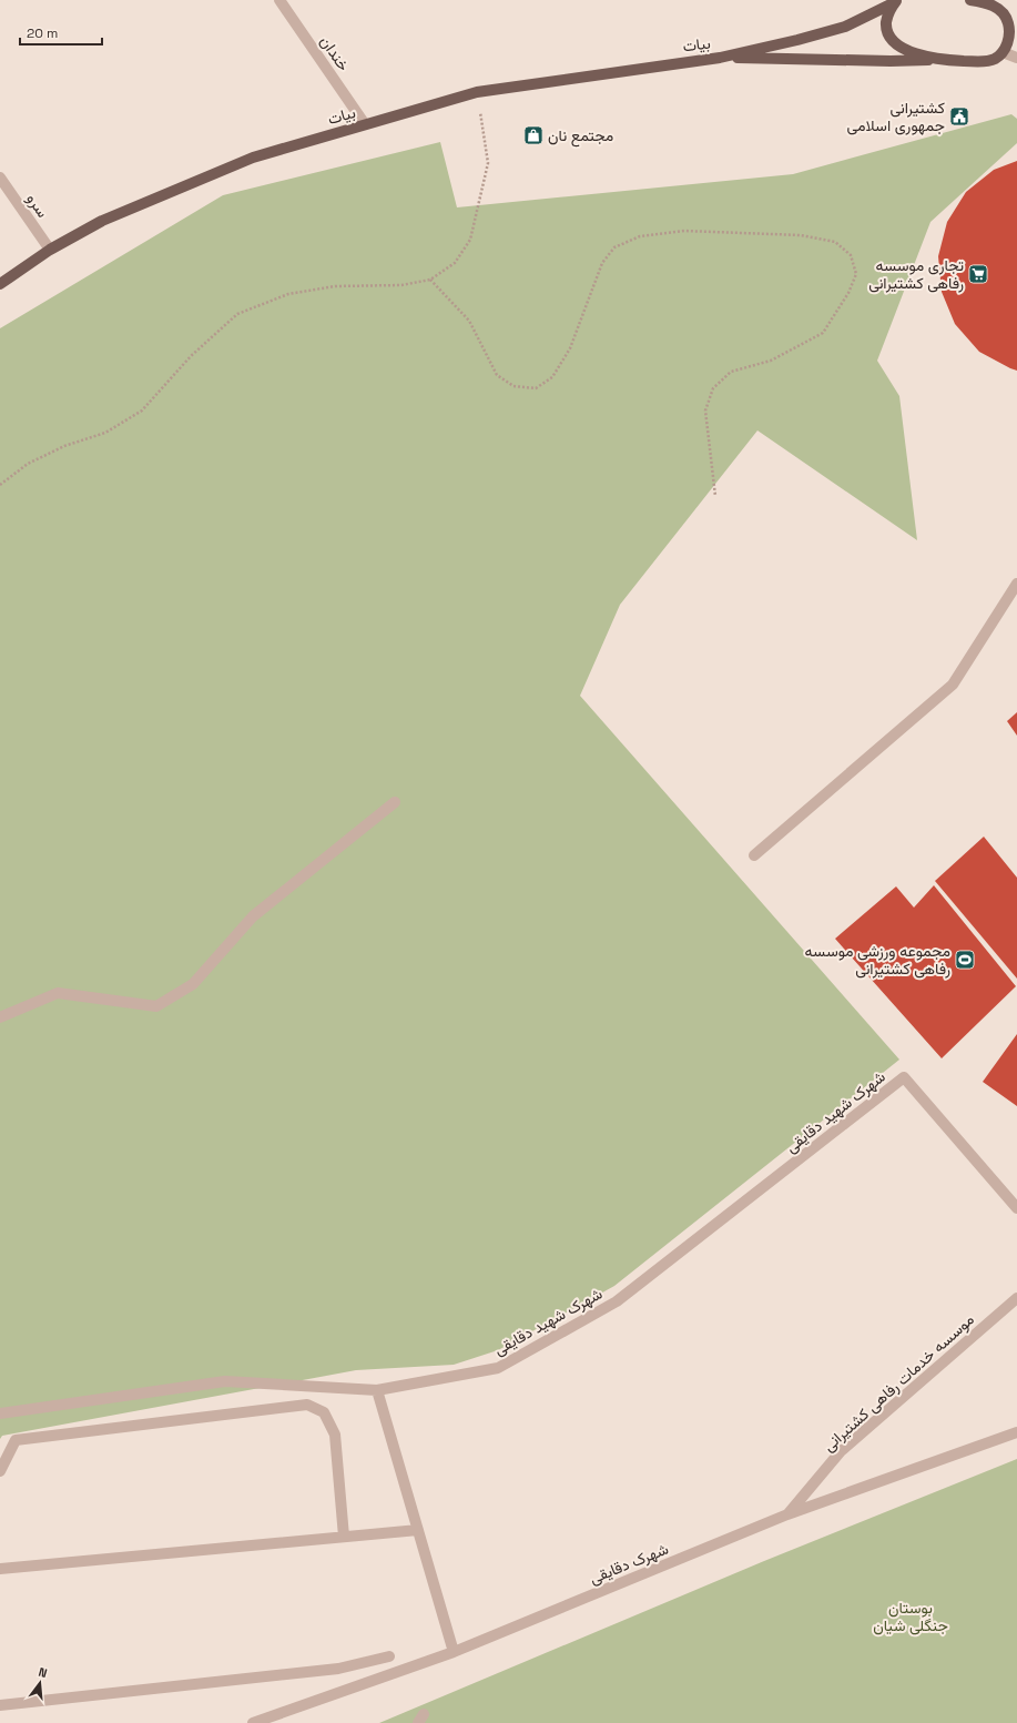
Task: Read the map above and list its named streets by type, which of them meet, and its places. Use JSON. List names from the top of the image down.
{
  "streets": {
    "main road": ["بیات"],
    "street": [
      "خندان",
      "سرو",
      "شهرک شهید دقایقی",
      "موسسه خدمات رفاهی کشتیرانی",
      "شهرک دقایقی"
    ]
  },
  "crossings": [
    ["بیات", "خندان"],
    ["بیات", "سرو"],
    ["موسسه خدمات رفاهی کشتیرانی", "شهرک دقایقی"]
  ],
  "parks": ["بوستان جنگلی شیان"],
  "places": {
    "public building": ["کشتیرانی جمهوری اسلامی"],
    "shop": ["مجتمع نان"],
    "supermarket": ["تجاری موسسه رفاهی کشتیرانی"],
    "sports": ["مجموعه ورزشی موسسه رفاهی کشتیرانی"]
  },
  "scale_bar": "20 m",
  "north": "top"
}
